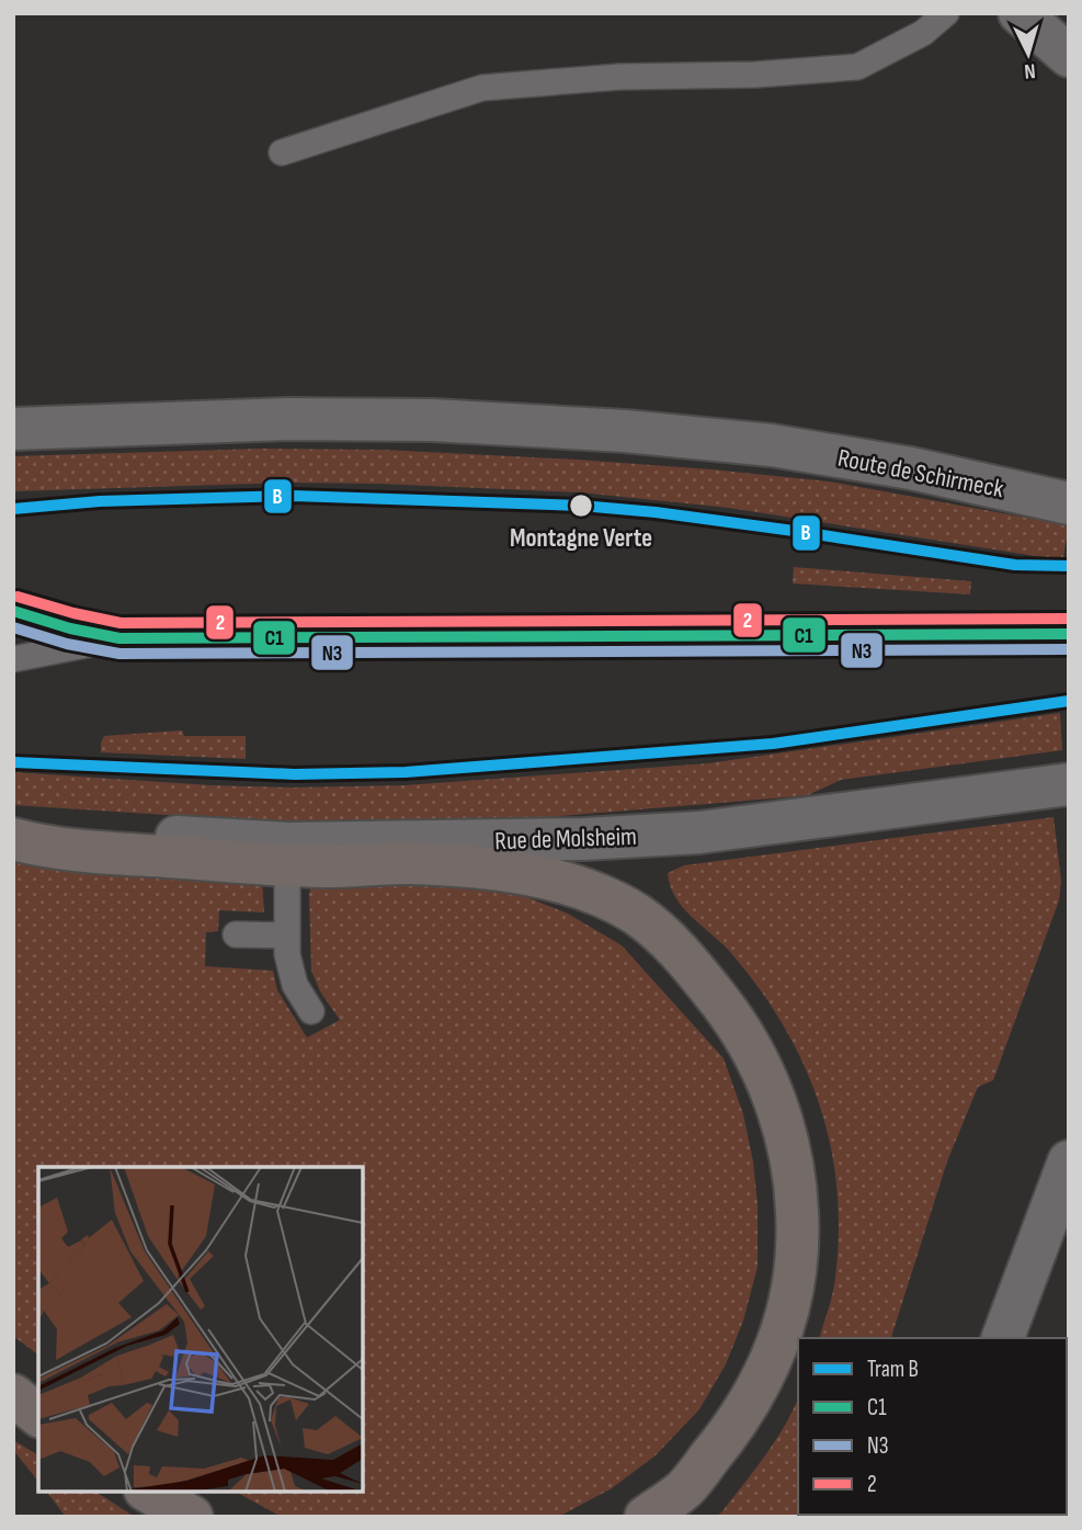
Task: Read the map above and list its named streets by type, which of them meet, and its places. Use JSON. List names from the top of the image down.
{
  "streets": {
    "main road": ["Route de Schirmeck", "Rue de Molsheim"]
  },
  "places": ["Montagne Verte"],
  "lines": [
    "tram line B",
    "transit line 2",
    "transit line C1",
    "transit line N3"
  ],
  "legend": [
    "Tram B",
    "C1",
    "N3",
    "2"
  ],
  "north": "bottom"
}
